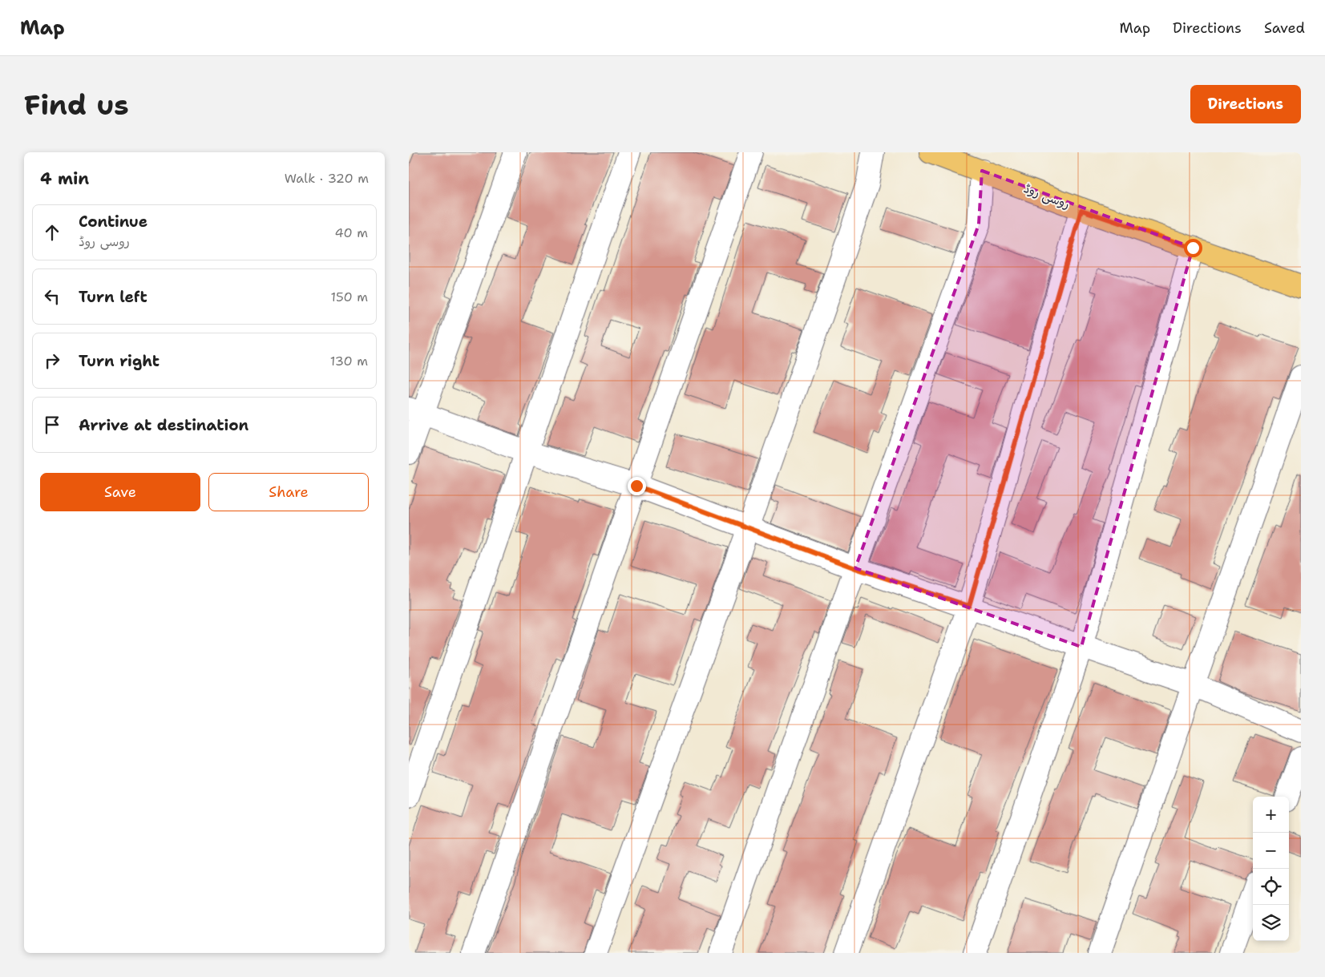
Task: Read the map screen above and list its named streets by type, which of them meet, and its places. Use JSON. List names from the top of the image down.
{
  "streets": {
    "main road": ["روسی روڈ"]
  },
  "page": {
    "header": "Map",
    "nav": ["Map", "Directions", "Saved"],
    "buttons": [
      "Directions",
      ["Save", "Share"]
    ],
    "title": "Find us",
    "heading": ["4 min", "Walk · 320 m"],
    "list": [
      ["Continue", "روسی روڈ", "40 m"],
      ["Turn left", "150 m"],
      ["Turn right", "130 m"],
      "Arrive at destination"
    ],
    "map_buttons": ["+", "−"]
  }
}
